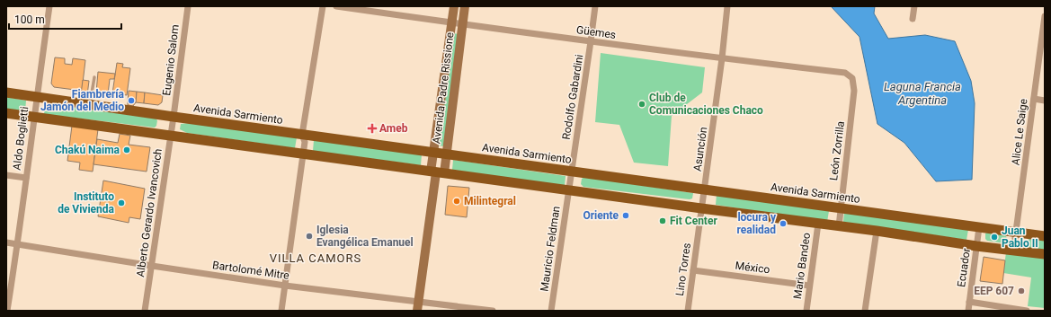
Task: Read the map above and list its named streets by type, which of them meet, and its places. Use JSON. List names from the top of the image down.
{
  "streets": {
    "main road": ["Avenida Padre Rissione", "Avenida Sarmiento"],
    "street": [
      "Güemes",
      "Eugenio Salom",
      "Rodolfo Gabardini",
      "Alice Le Saige",
      "Aldo Boglietti",
      "Asunción",
      "León Zorrilla",
      "Alberto Gerardo Ivancovich",
      "Mauricio Feldman",
      "Mario Bandeo",
      "México",
      "Ecuador",
      "Lino Torres",
      "Bartolomé Mitre"
    ]
  },
  "crossings": [
    ["Güemes", "Avenida Padre Rissione"],
    ["Güemes", "Rodolfo Gabardini"],
    ["Güemes", "Asunción"],
    ["Güemes", "León Zorrilla"],
    ["Eugenio Salom", "Avenida Sarmiento"],
    ["Eugenio Salom", "Alberto Gerardo Ivancovich"],
    ["Avenida Padre Rissione", "Avenida Sarmiento"],
    ["Rodolfo Gabardini", "Avenida Sarmiento"],
    ["Rodolfo Gabardini", "Mauricio Feldman"],
    ["Avenida Sarmiento", "Alice Le Saige"],
    ["Avenida Sarmiento", "Aldo Boglietti"],
    ["Avenida Sarmiento", "Asunción"],
    ["Avenida Sarmiento", "León Zorrilla"],
    ["Avenida Sarmiento", "Alberto Gerardo Ivancovich"],
    ["Avenida Sarmiento", "Ecuador"],
    ["Aldo Boglietti", "Bartolomé Mitre"],
    ["Asunción", "Lino Torres"],
    ["Alberto Gerardo Ivancovich", "Bartolomé Mitre"],
    ["Mario Bandeo", "México"],
    ["México", "Lino Torres"]
  ],
  "districts": ["VILLA CAMORS"],
  "water": ["Laguna Francia Argentina"],
  "places": {
    "other": [
      "Fiambrería Jamón del Medio",
      "Club de Comunicaciones Chaco",
      "Chakú Naima",
      "Milintegral",
      "Instituto de Vivienda",
      "Oriente",
      "Fit Center",
      "locura y realidad",
      "Iglesia Evangélica Emanuel",
      "Juan Pablo II",
      "EEP 607"
    ],
    "health": ["Ameb"]
  },
  "scale_bar": "100 m"
}
